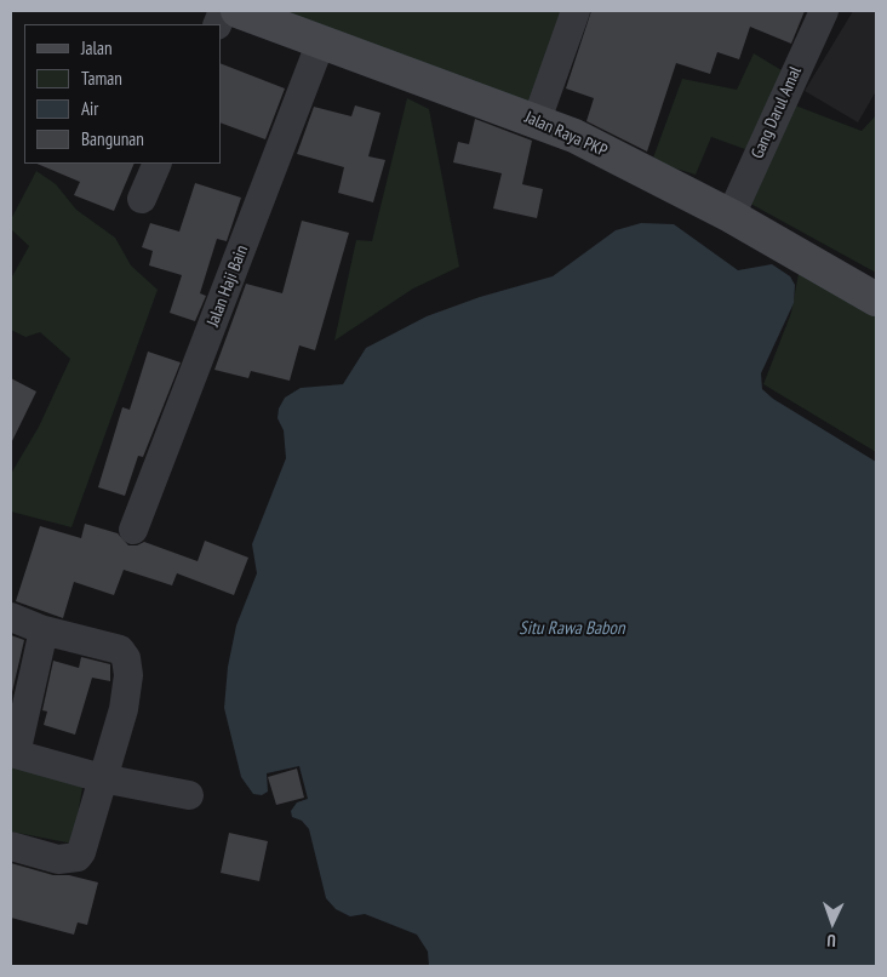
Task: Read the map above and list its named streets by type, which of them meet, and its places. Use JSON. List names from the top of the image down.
{
  "streets": {
    "street": ["Gang Darul Amal", "Jalan Raya PKP", "Jalan Haji Bain"]
  },
  "crossings": [
    ["Gang Darul Amal", "Jalan Raya PKP"],
    ["Jalan Raya PKP", "Jalan Haji Bain"]
  ],
  "water": ["Situ Rawa Babon"],
  "legend": [
    "Jalan",
    "Taman",
    "Air",
    "Bangunan"
  ],
  "north": "bottom"
}
